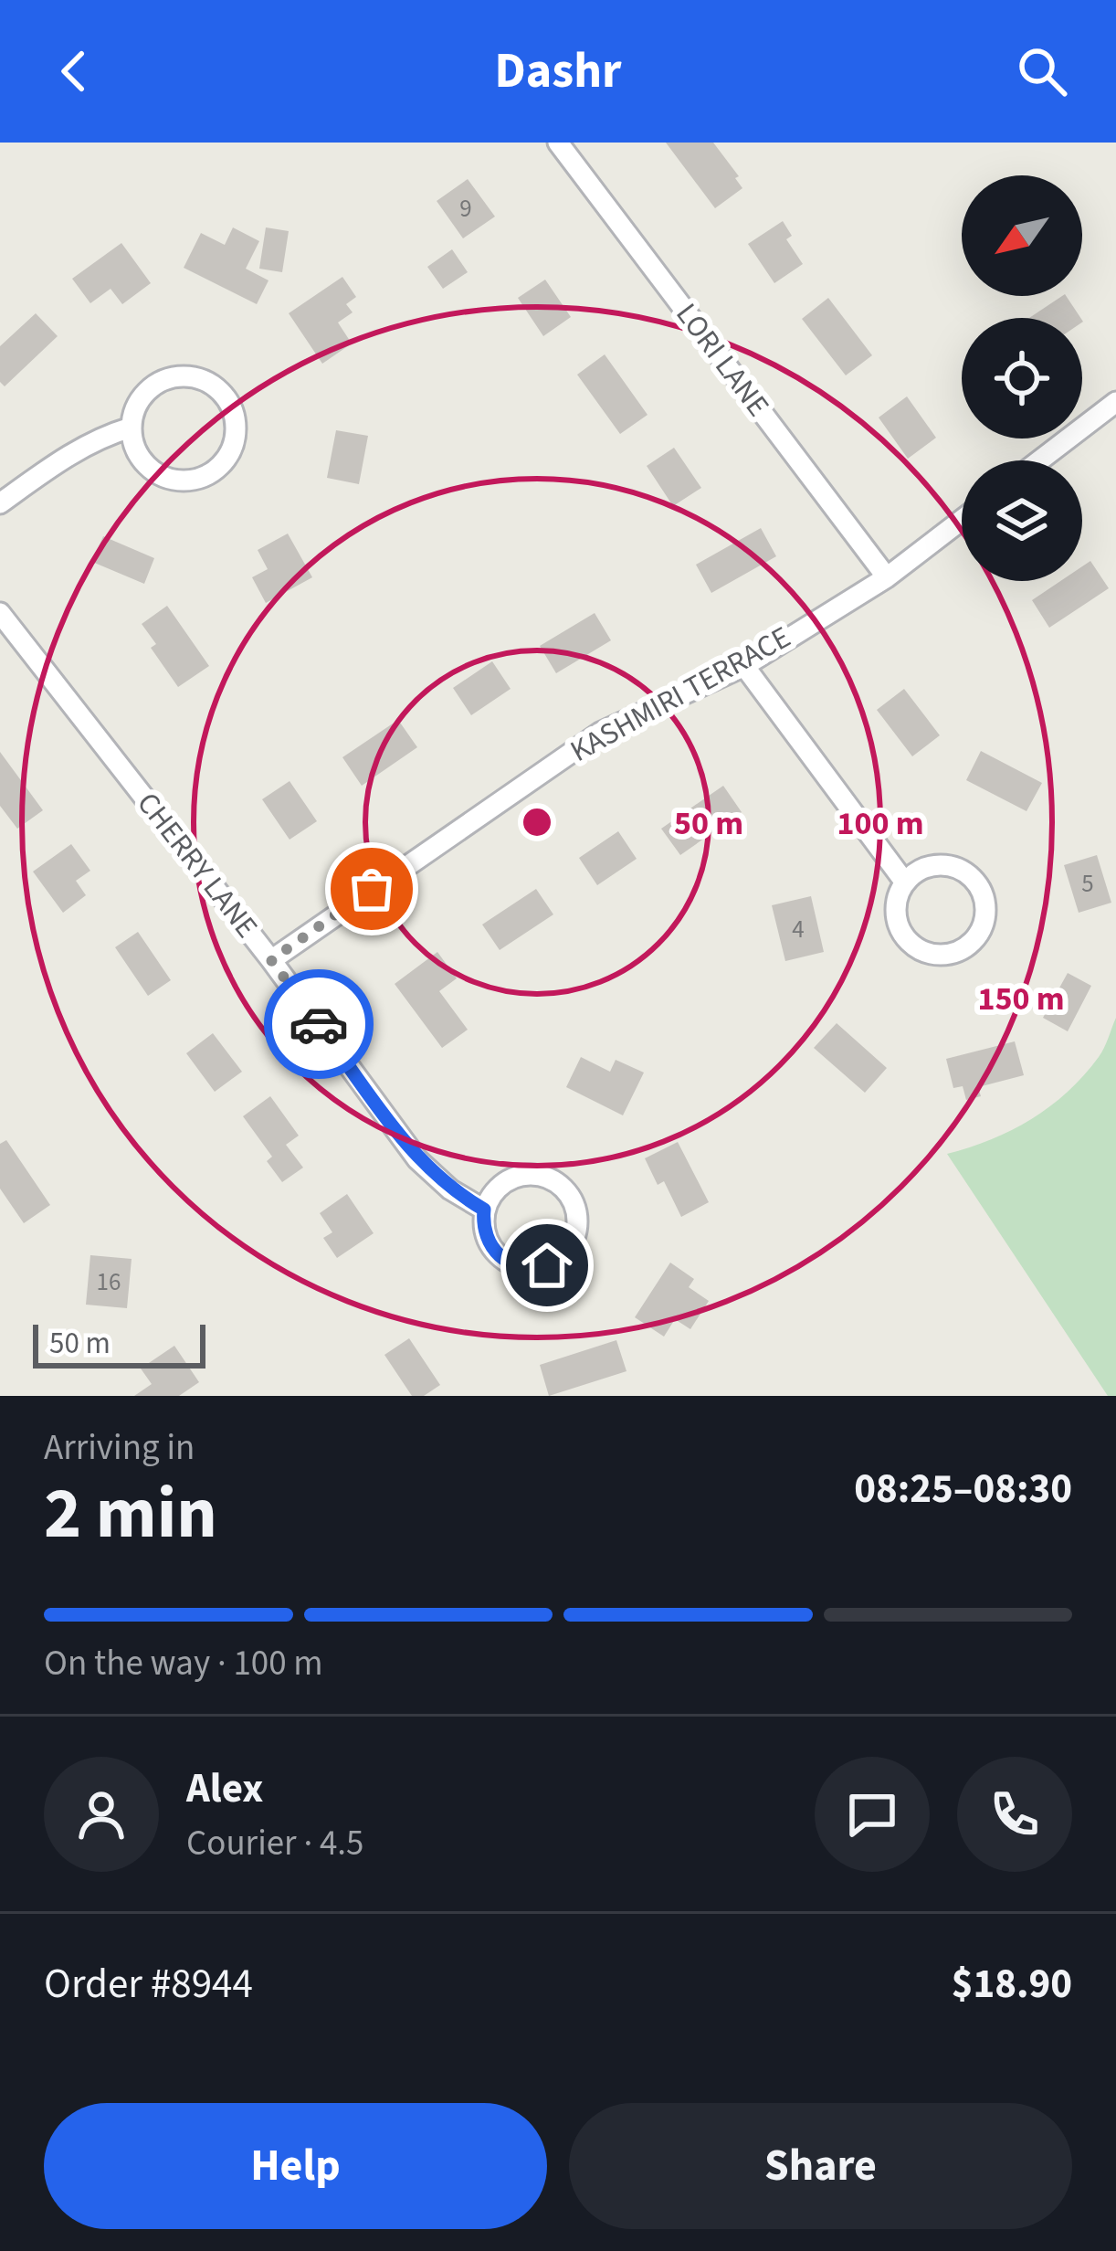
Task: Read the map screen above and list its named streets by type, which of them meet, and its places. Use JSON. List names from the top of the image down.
{
  "streets": {
    "street": ["LORI LANE", "KASHMIRI TERRACE", "CHERRY LANE"]
  },
  "crossings": [
    ["LORI LANE", "KASHMIRI TERRACE"],
    ["KASHMIRI TERRACE", "CHERRY LANE"]
  ],
  "house_numbers": [
    "9",
    "5",
    "4",
    "16"
  ],
  "scale_bar": "50 m",
  "north": "bottom left",
  "page": {
    "header": "Dashr",
    "scale": "50 m",
    "heading": ["2 min", "Arriving in", "08:25–08:30"],
    "panel": [
      "Alex",
      "Courier · 4.5",
      "Order #8944",
      "$18.90"
    ],
    "bar": "On the way · 100 m",
    "buttons": ["Help", "Share"]
  },
  "rings": ["50 m", "100 m", "150 m"]
}
